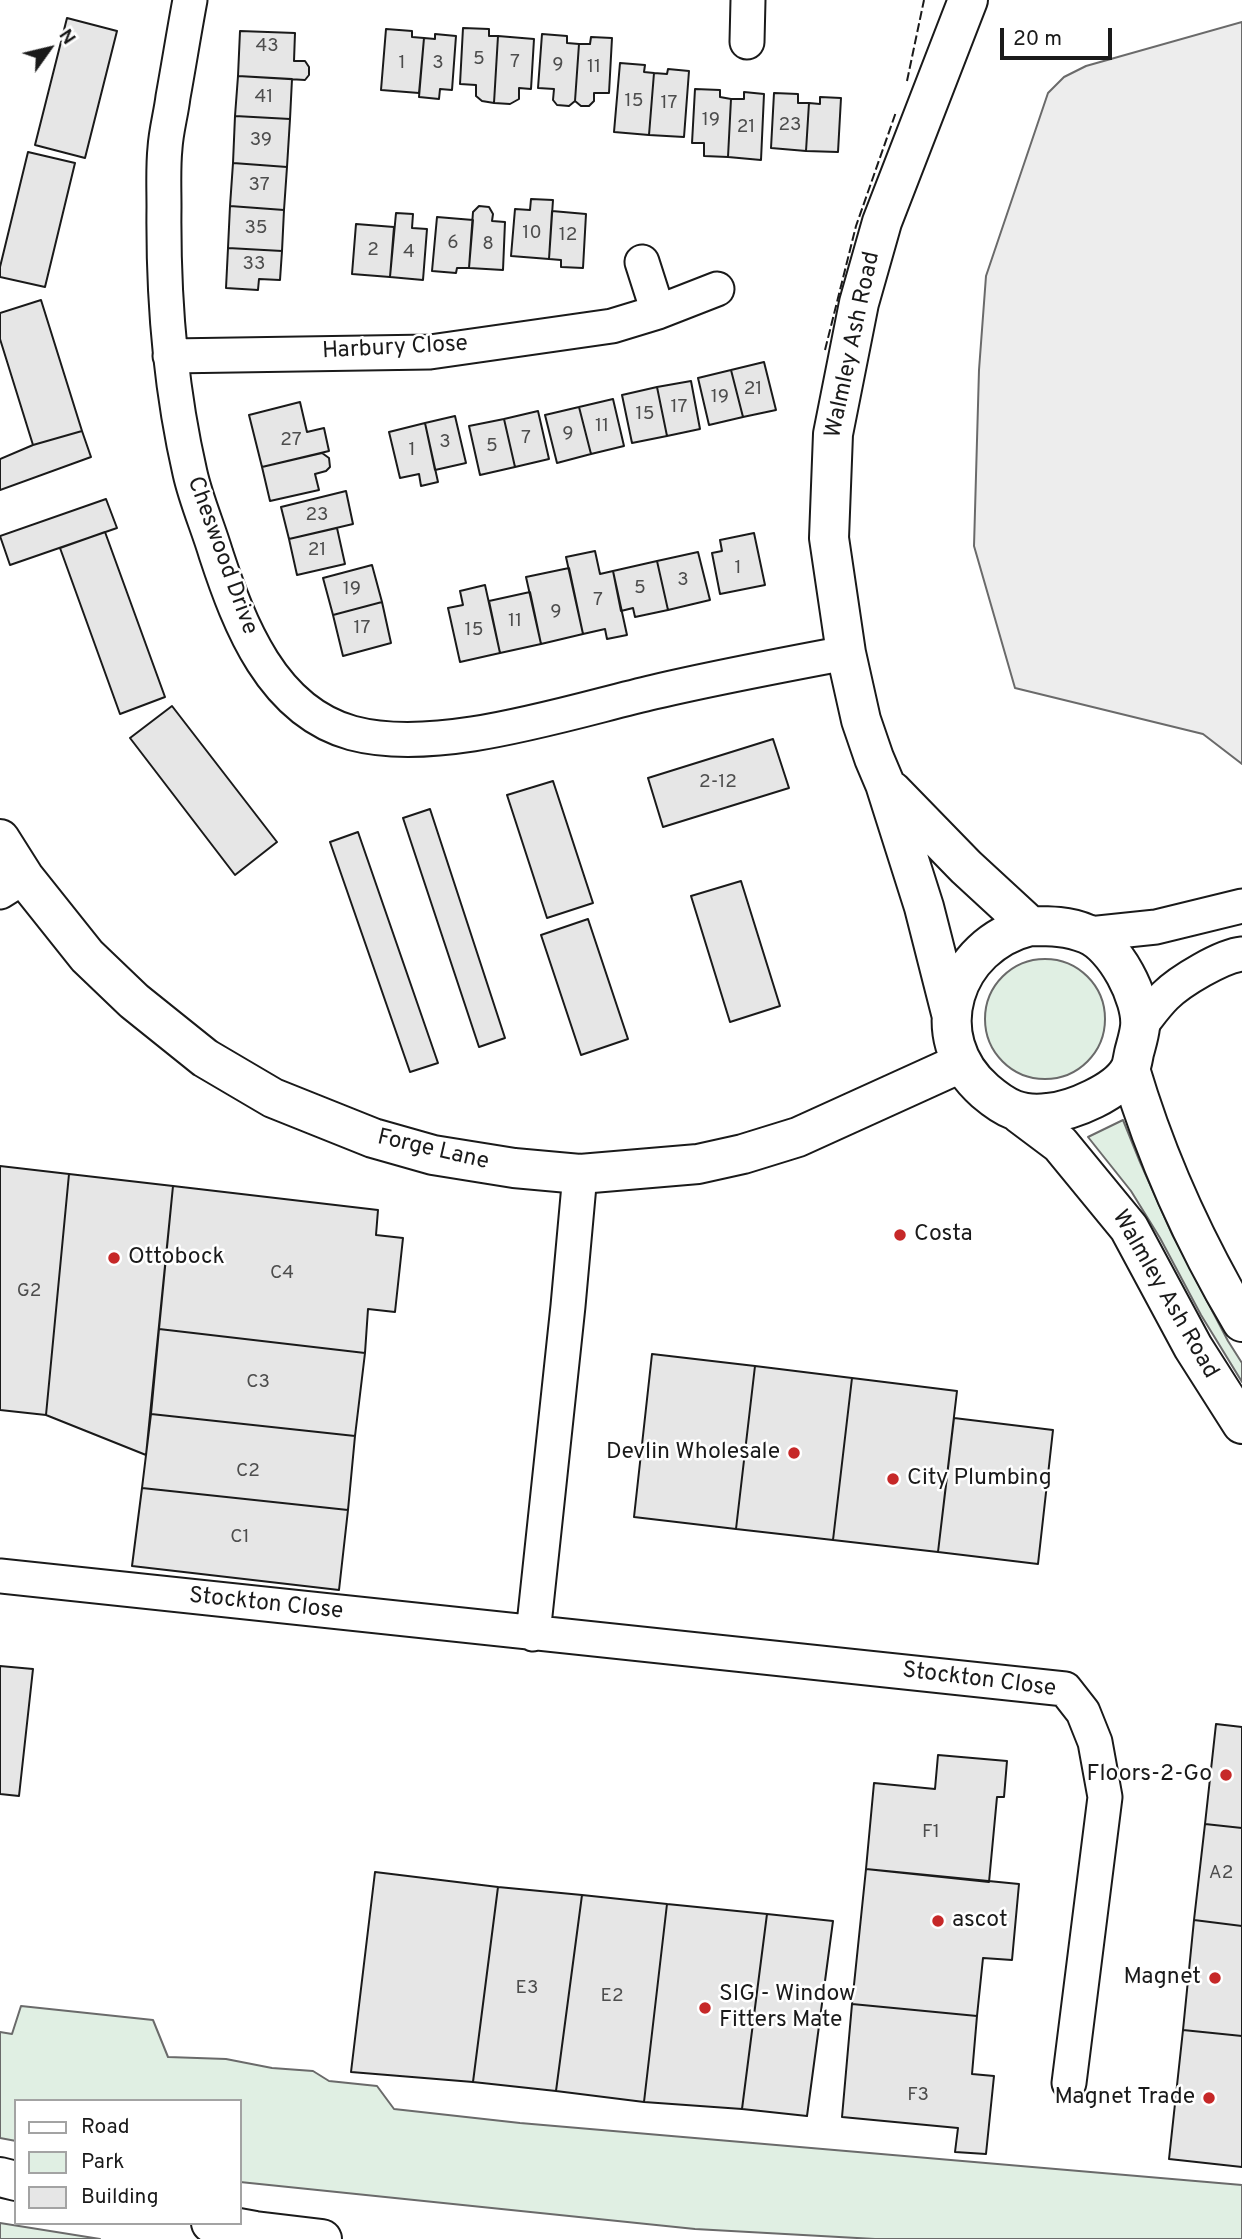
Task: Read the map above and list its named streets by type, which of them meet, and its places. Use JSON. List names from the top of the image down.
{
  "streets": {
    "main road": ["Walmley Ash Road", "Forge Lane"],
    "street": ["Harbury Close", "Cheswood Drive", "Stockton Close"]
  },
  "crossings": [
    ["Walmley Ash Road", "Cheswood Drive"],
    ["Walmley Ash Road", "Forge Lane"],
    ["Harbury Close", "Cheswood Drive"]
  ],
  "places": [
    "Costa",
    "Ottobock",
    "Devlin Wholesale",
    "City Plumbing",
    "Floors-2-Go",
    "ascot",
    "Magnet",
    "SIG - Window Fitters Mate",
    "Magnet Trade"
  ],
  "house_numbers": [
    "43",
    "5",
    "7",
    "1",
    "3",
    "9",
    "11",
    "41",
    "15",
    "17",
    "19",
    "23",
    "21",
    "39",
    "37",
    "35",
    "10",
    "12",
    "6",
    "8",
    "2",
    "4",
    "33",
    "21",
    "19",
    "17",
    "15",
    "11",
    "9",
    "7",
    "27",
    "3",
    "5",
    "1",
    "23",
    "21",
    "1",
    "3",
    "5",
    "19",
    "7",
    "9",
    "11",
    "17",
    "15",
    "2-12",
    "C4",
    "G2",
    "C3",
    "C2",
    "C1",
    "F1",
    "A2",
    "E3",
    "E2",
    "F3"
  ],
  "legend": ["Road", "Park", "Building"],
  "scale_bar": "20 m",
  "north": "top right"
}
